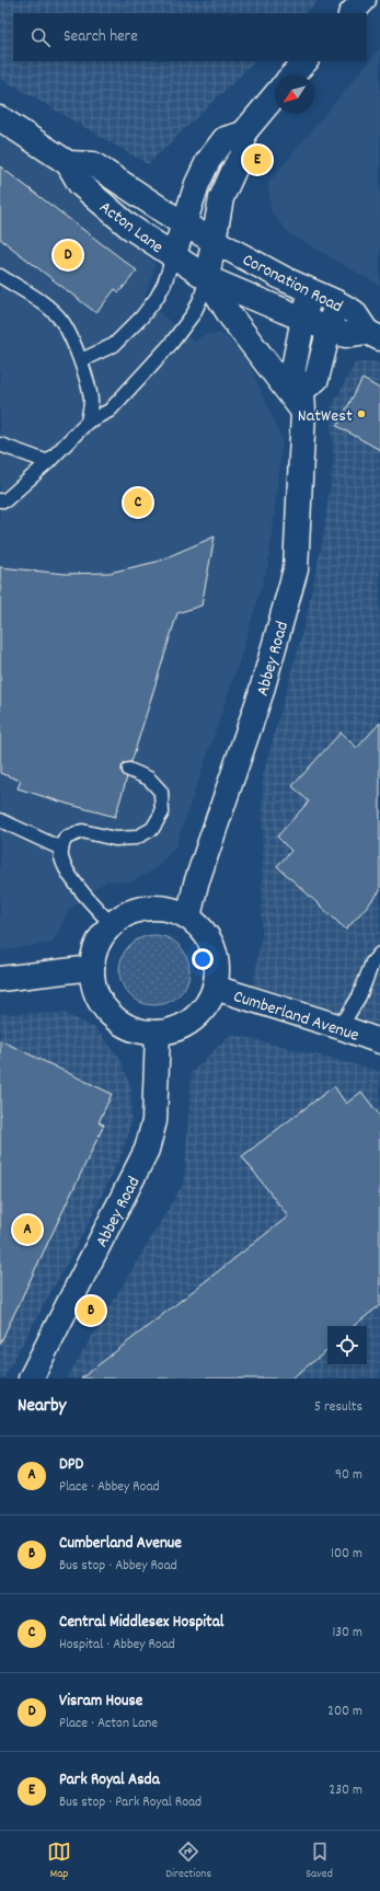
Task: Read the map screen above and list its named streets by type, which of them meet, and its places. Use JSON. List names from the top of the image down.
{
  "streets": {
    "street": [
      "Acton Lane",
      "Coronation Road",
      "Abbey Road",
      "Cumberland Avenue"
    ]
  },
  "crossings": [
    ["Acton Lane", "Coronation Road"],
    ["Coronation Road", "Abbey Road"],
    ["Abbey Road", "Cumberland Avenue"]
  ],
  "places": ["NatWest"],
  "north": "bottom left",
  "page": {
    "search": "Search here",
    "pins": [
      "E",
      "D",
      "C",
      "A",
      "B"
    ],
    "heading": ["Nearby", "5 results"],
    "list": [
      {
        "mark": "A",
        "name": "DPD",
        "note": "Place · Abbey Road",
        "value": "90 m"
      },
      {
        "mark": "B",
        "name": "Cumberland Avenue",
        "note": "Bus stop · Abbey Road",
        "value": "100 m"
      },
      {
        "mark": "C",
        "name": "Central Middlesex Hospital",
        "note": "Hospital · Abbey Road",
        "value": "130 m"
      },
      {
        "mark": "D",
        "name": "Visram House",
        "note": "Place · Acton Lane",
        "value": "200 m"
      },
      {
        "mark": "E",
        "name": "Park Royal Asda",
        "note": "Bus stop · Park Royal Road",
        "value": "230 m"
      }
    ],
    "nav": ["Map", "Directions", "Saved"]
  }
}
